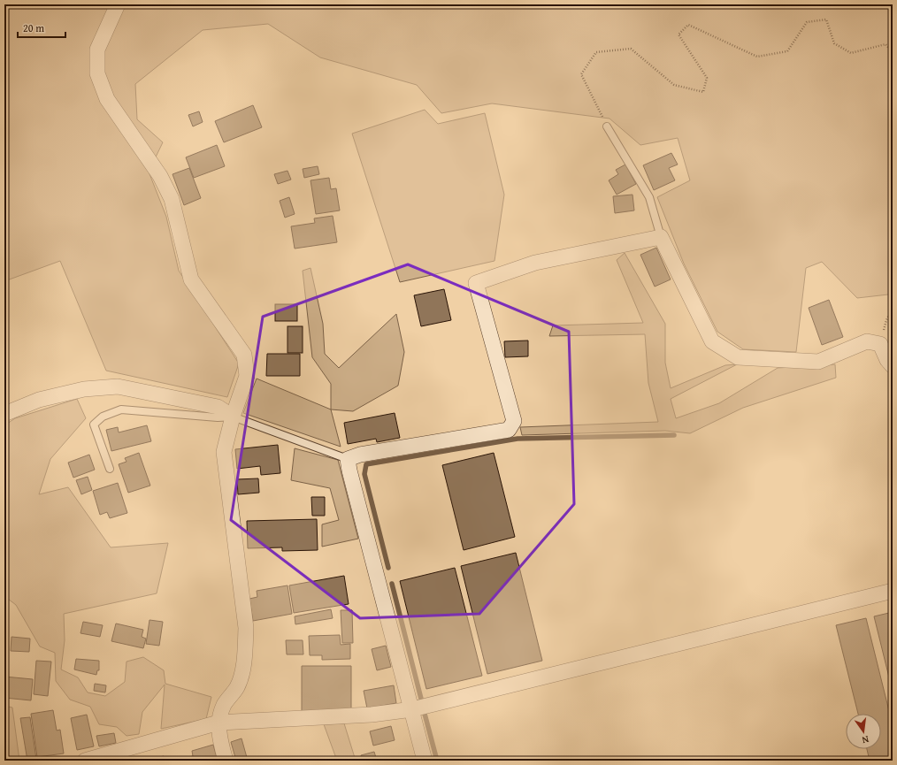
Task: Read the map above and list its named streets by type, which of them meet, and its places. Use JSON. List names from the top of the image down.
{
  "scale_bar": "20 m",
  "north": "bottom"
}
